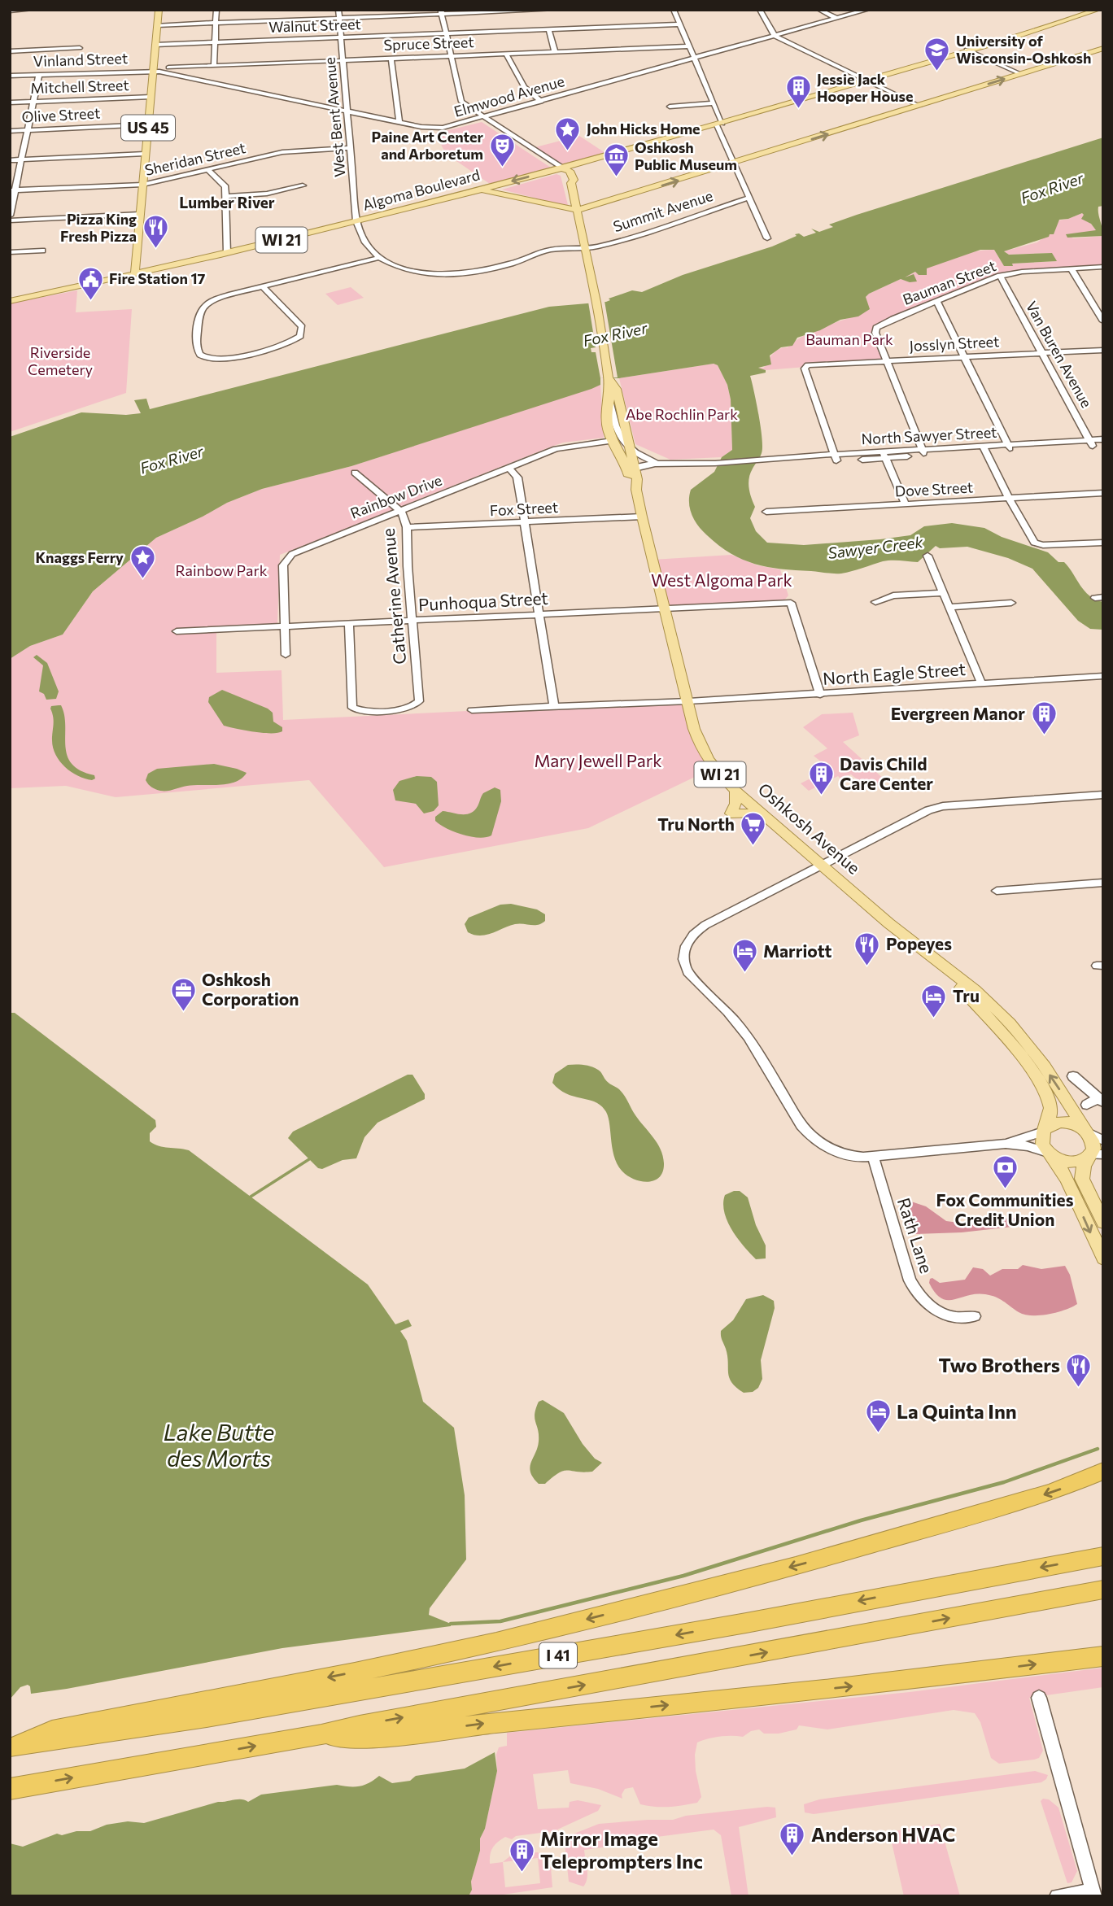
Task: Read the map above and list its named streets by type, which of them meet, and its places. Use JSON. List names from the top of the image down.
{
  "streets": {
    "highway": ["I 41"],
    "main road": [
      "US 45",
      "Algoma Boulevard",
      "WI 21",
      "Oshkosh Avenue"
    ],
    "street": [
      "Walnut Street",
      "Spruce Street",
      "Vinland Street",
      "Mitchell Street",
      "Elmwood Avenue",
      "Olive Street",
      "West Bent Avenue",
      "Sheridan Street",
      "Summit Avenue",
      "Bauman Street",
      "Josslyn Street",
      "Van Buren Avenue",
      "North Sawyer Street",
      "Dove Street",
      "Rainbow Drive",
      "Fox Street",
      "Catherine Avenue",
      "Punhoqua Street",
      "North Eagle Street",
      "Rath Lane"
    ]
  },
  "crossings": [
    ["Walnut Street", "West Bent Avenue"],
    ["Walnut Street", "US 45"],
    ["Spruce Street", "West Bent Avenue"],
    ["Vinland Street", "Elmwood Avenue"],
    ["Vinland Street", "US 45"],
    ["Mitchell Street", "US 45"],
    ["Elmwood Avenue", "West Bent Avenue"],
    ["Elmwood Avenue", "US 45"],
    ["Olive Street", "US 45"],
    ["West Bent Avenue", "Sheridan Street"],
    ["West Bent Avenue", "Algoma Boulevard"],
    ["US 45", "Sheridan Street"],
    ["US 45", "Algoma Boulevard"],
    ["Algoma Boulevard", "WI 21"],
    ["Summit Avenue", "WI 21"],
    ["Summit Avenue", "Oshkosh Avenue"],
    ["WI 21", "Oshkosh Avenue"],
    ["Bauman Street", "Josslyn Street"],
    ["Bauman Street", "Van Buren Avenue"],
    ["Josslyn Street", "Van Buren Avenue"],
    ["Josslyn Street", "North Sawyer Street"],
    ["Van Buren Avenue", "North Sawyer Street"],
    ["North Sawyer Street", "Oshkosh Avenue"],
    ["Rainbow Drive", "Catherine Avenue"],
    ["Rainbow Drive", "Punhoqua Street"],
    ["Rainbow Drive", "Oshkosh Avenue"],
    ["Fox Street", "Catherine Avenue"],
    ["Fox Street", "Oshkosh Avenue"],
    ["Catherine Avenue", "Punhoqua Street"],
    ["Punhoqua Street", "North Eagle Street"],
    ["Punhoqua Street", "Oshkosh Avenue"],
    ["North Eagle Street", "Oshkosh Avenue"]
  ],
  "districts": ["Lumber River"],
  "water": ["Fox River", "Sawyer Creek", "Lake Butte des Morts"],
  "parks": [
    "Bauman Park",
    "Riverside Cemetery",
    "Abe Rochlin Park",
    "Rainbow Park",
    "West Algoma Park",
    "Mary Jewell Park"
  ],
  "places": {
    "school or university": ["University of Wisconsin-Oshkosh"],
    "building": [
      "Jessie Jack Hooper House",
      "Evergreen Manor",
      "Davis Child Care Center",
      "Anderson HVAC",
      "Mirror Image Teleprompters Inc"
    ],
    "place": ["John Hicks Home", "Knaggs Ferry"],
    "theatre": ["Paine Art Center and Arboretum"],
    "museum": ["Oshkosh Public Museum"],
    "restaurant": ["Pizza King Fresh Pizza", "Popeyes", "Two Brothers"],
    "public building": ["Fire Station 17"],
    "supermarket": ["Tru North"],
    "hotel": ["Marriott", "Tru", "La Quinta Inn"],
    "office": ["Oshkosh Corporation"],
    "bank": ["Fox Communities Credit Union"]
  }
}
